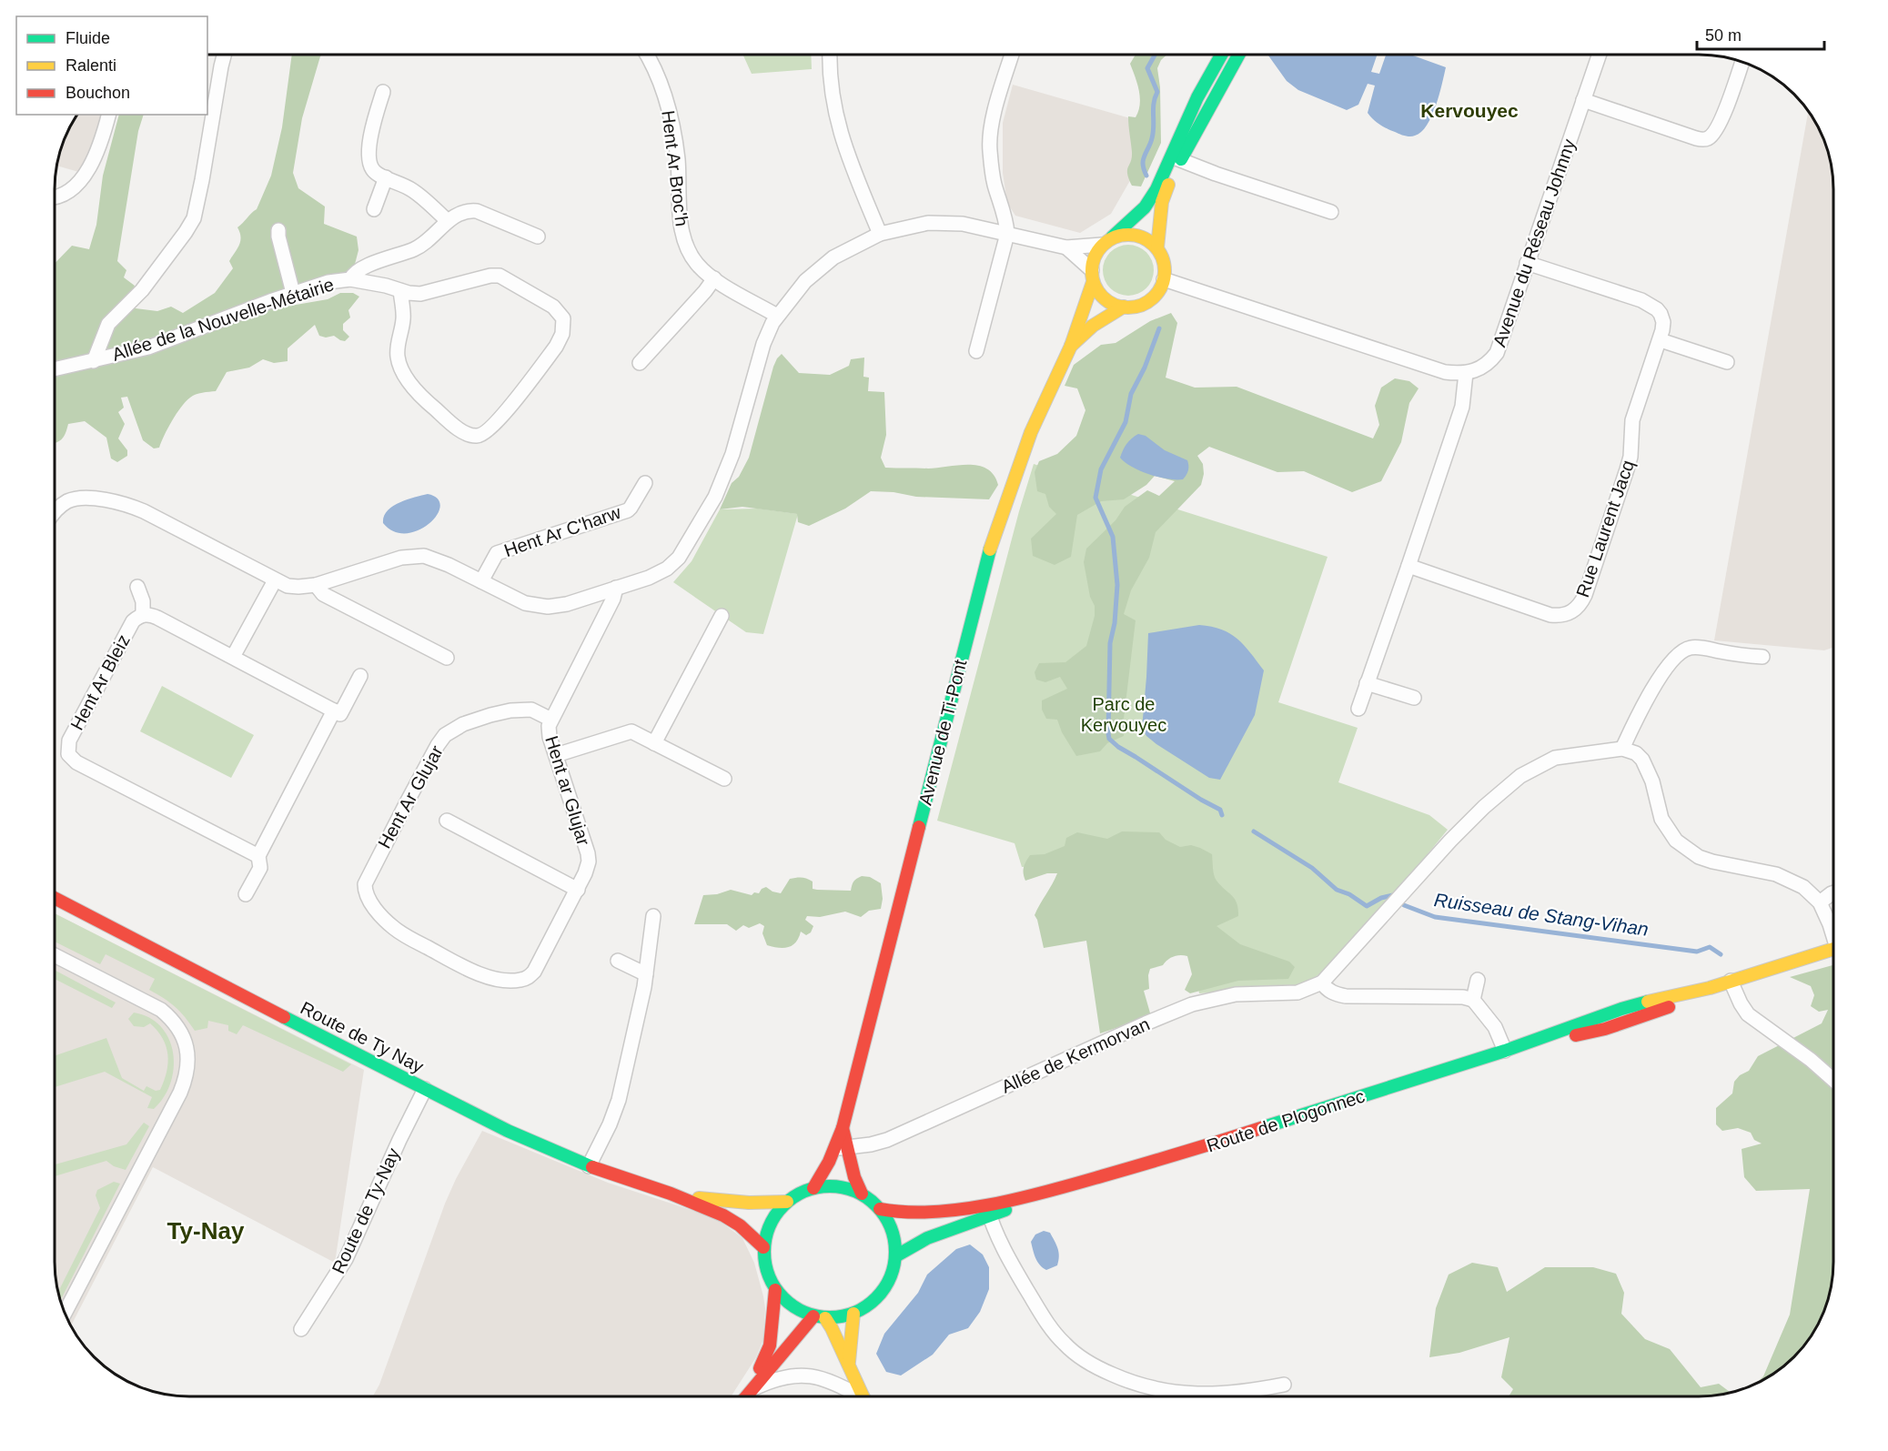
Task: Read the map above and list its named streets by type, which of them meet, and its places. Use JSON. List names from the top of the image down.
{
  "streets": {
    "main road": ["Avenue de Ti-Pont", "Route de Ty Nay", "Route de Plogonnec"],
    "street": [
      "Hent Ar Broc'h",
      "Avenue du Réseau Johnny",
      "Allée de la Nouvelle-Métairie",
      "Rue Laurent Jacq",
      "Hent Ar C'harw",
      "Hent Ar Bleiz",
      "Hent ar Glujar",
      "Hent Ar Glujar",
      "Allée de Kermorvan",
      "Route de Ty-Nay"
    ]
  },
  "crossings": [
    ["Avenue du Réseau Johnny", "Rue Laurent Jacq"],
    ["Avenue de Ti-Pont", "Route de Ty Nay"],
    ["Avenue de Ti-Pont", "Allée de Kermorvan"],
    ["Avenue de Ti-Pont", "Route de Plogonnec"],
    ["Hent ar Glujar", "Hent Ar Glujar"],
    ["Route de Ty Nay", "Route de Plogonnec"],
    ["Route de Ty Nay", "Route de Ty-Nay"],
    ["Allée de Kermorvan", "Route de Plogonnec"]
  ],
  "districts": ["Kervouyec", "Ty-Nay"],
  "water": ["Ruisseau de Stang-Vihan"],
  "parks": ["Parc de Kervouyec"],
  "legend": ["Fluide", "Ralenti", "Bouchon"],
  "scale_bar": "50 m"
}
